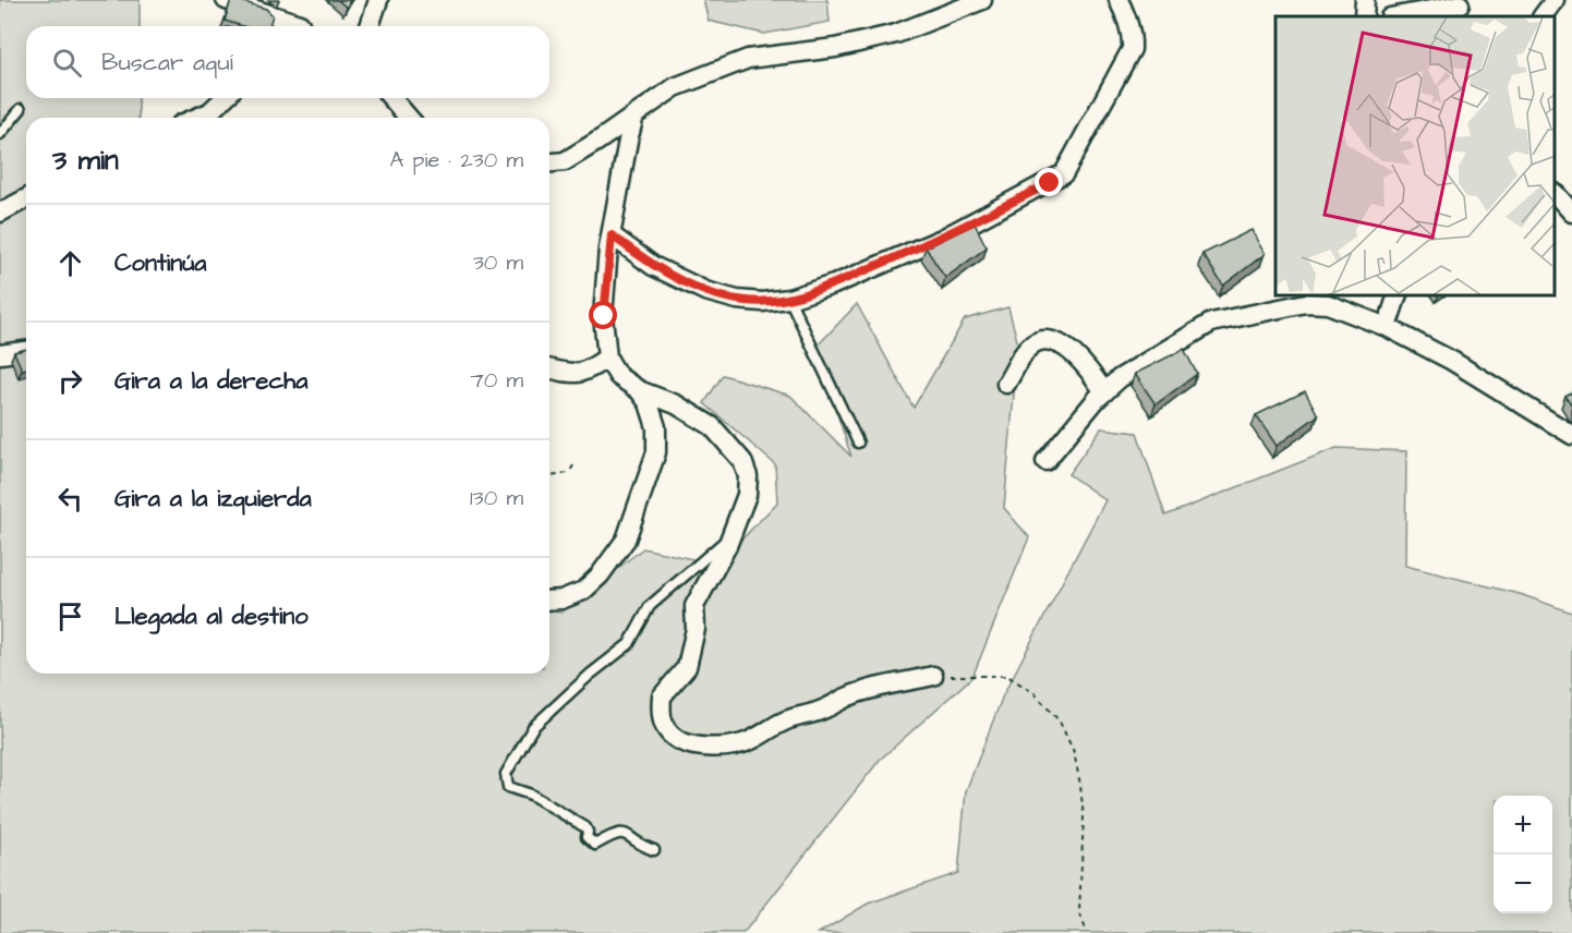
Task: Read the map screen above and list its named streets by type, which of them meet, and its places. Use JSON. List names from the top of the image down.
{
  "page": {
    "search": "Buscar aquí",
    "heading": ["3 min", "A pie · 230 m"],
    "list": [
      ["Continúa", "30 m"],
      ["Gira a la derecha", "70 m"],
      ["Gira a la izquierda", "130 m"],
      "Llegada al destino"
    ],
    "map_buttons": ["+", "−"]
  }
}
